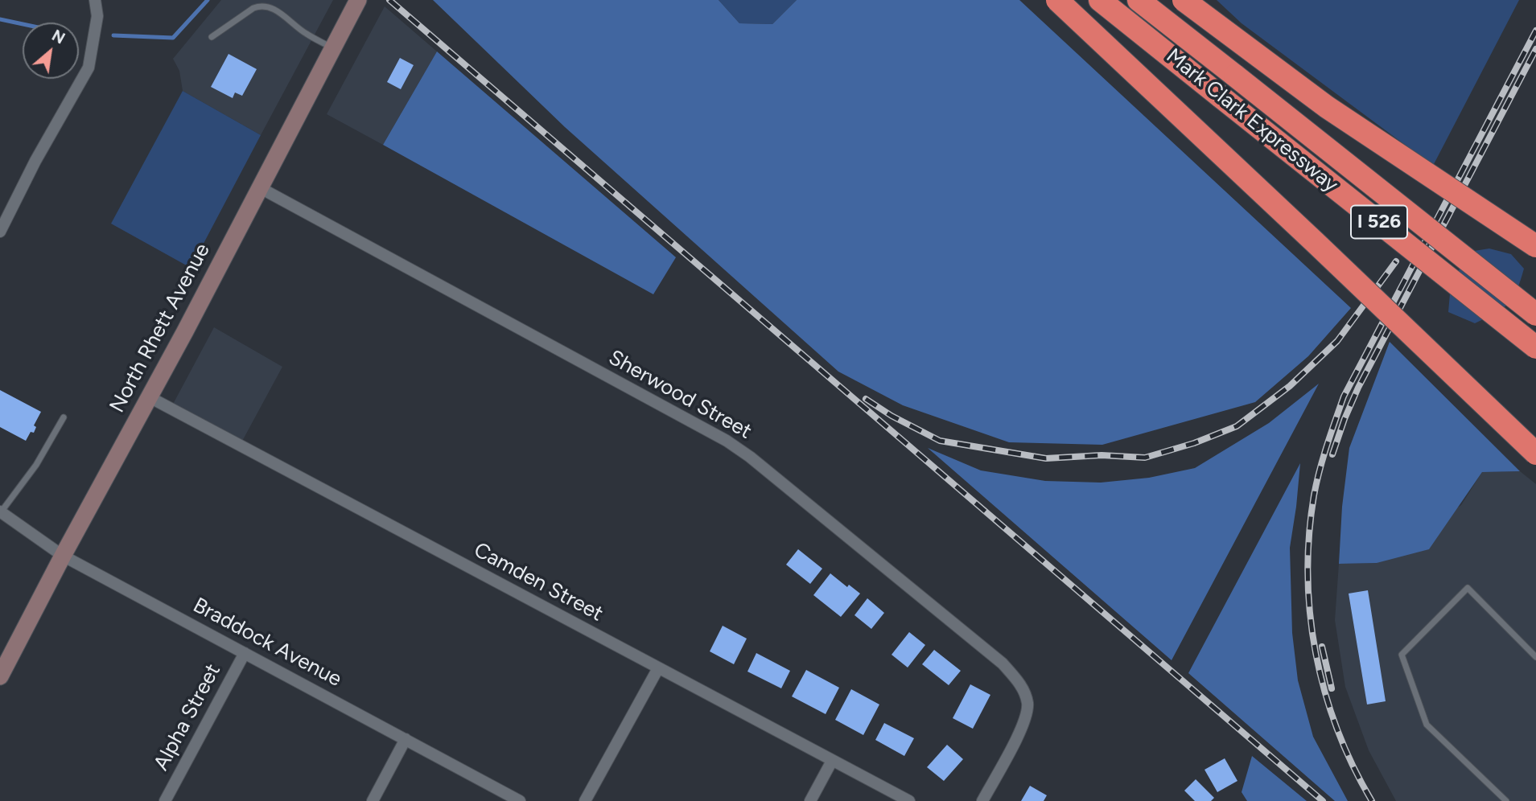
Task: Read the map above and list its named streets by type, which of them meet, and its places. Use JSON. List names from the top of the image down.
{
  "streets": {
    "highway": ["Mark Clark Expressway", "I 526"],
    "main road": ["North Rhett Avenue"],
    "street": [
      "Sherwood Street",
      "Camden Street",
      "Braddock Avenue",
      "Alpha Street"
    ]
  },
  "crossings": [
    ["North Rhett Avenue", "Sherwood Street"],
    ["North Rhett Avenue", "Camden Street"],
    ["North Rhett Avenue", "Braddock Avenue"],
    ["Braddock Avenue", "Alpha Street"]
  ],
  "north": "top right"
}
